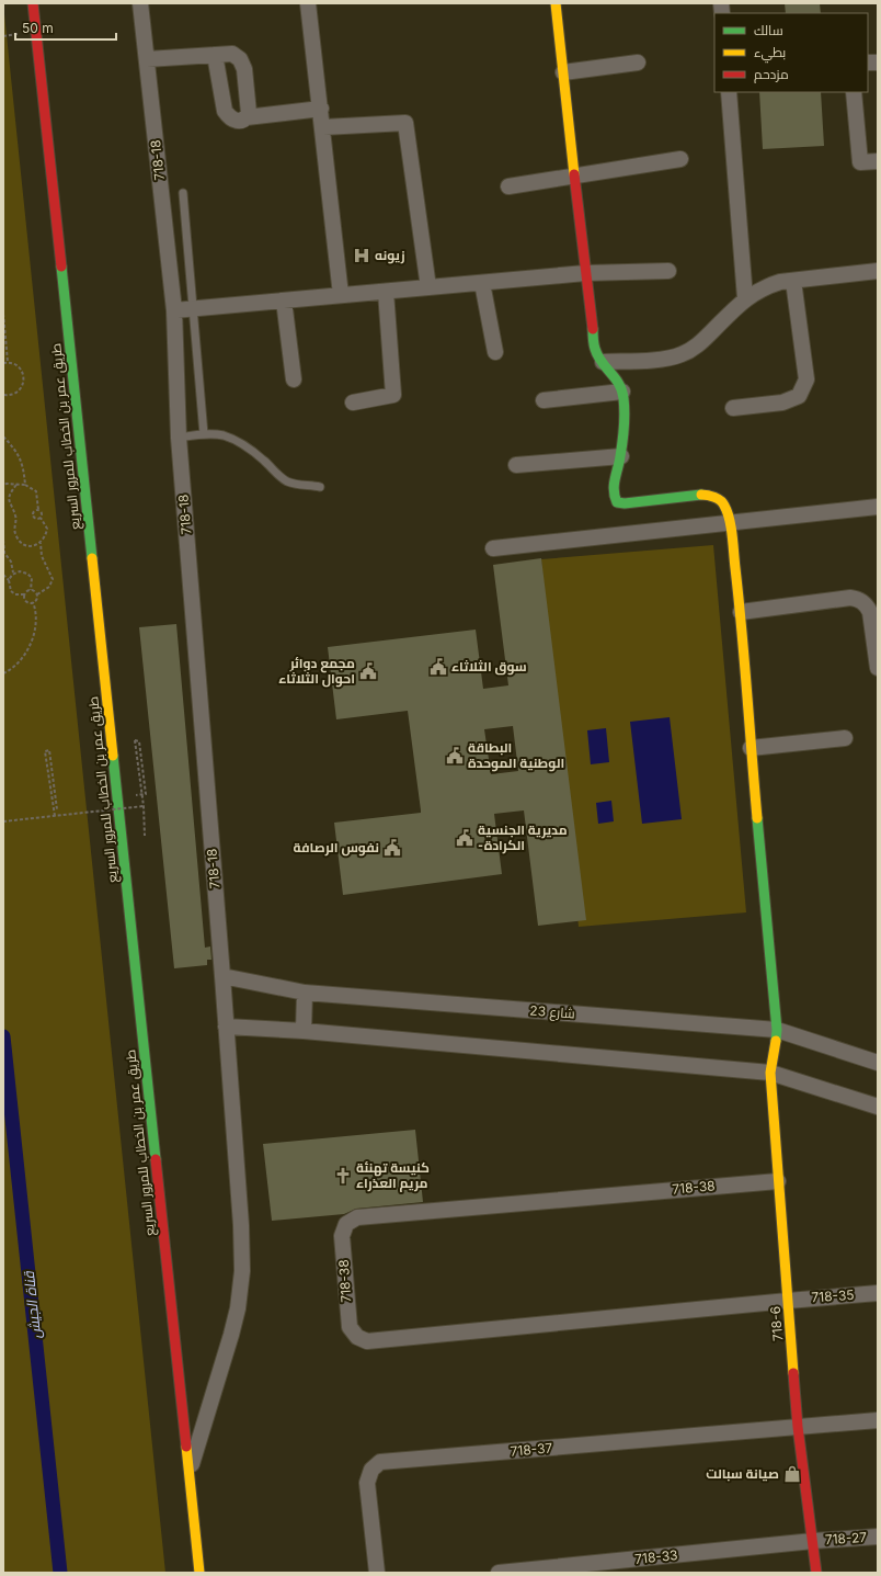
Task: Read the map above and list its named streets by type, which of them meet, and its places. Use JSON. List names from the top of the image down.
{
  "streets": {
    "main road": ["طريق عمر بن الخطاب للمرور السريع", "718-6"],
    "street": [
      "718-18",
      "شارع 23",
      "718-38",
      "718-35",
      "718-37",
      "718-27",
      "718-33"
    ]
  },
  "crossings": [
    ["718-18", "طريق عمر بن الخطاب للمرور السريع"],
    ["718-18", "شارع 23"],
    ["شارع 23", "718-6"],
    ["718-38", "718-35"],
    ["718-38", "718-6"],
    ["718-35", "718-6"],
    ["718-6", "718-37"],
    ["718-6", "718-27"],
    ["718-6", "718-33"],
    ["718-27", "718-33"]
  ],
  "water": ["قناة الجيش"],
  "places": {
    "hospital": ["زيونه"],
    "public building": [
      "سوق الثلاثاء",
      "مجمع دوائر احوال الثلاثاء",
      "البطاقة الوطنية الموحدة",
      "مديرية الجنسية -الكرادة",
      "نفوس الرصافة"
    ],
    "church": ["كنيسة تهنئة مريم العذراء"],
    "shop": ["صيانة سبالت"]
  },
  "legend": ["سالك", "بطيء", "مزدحم"],
  "scale_bar": "50 m"
}
